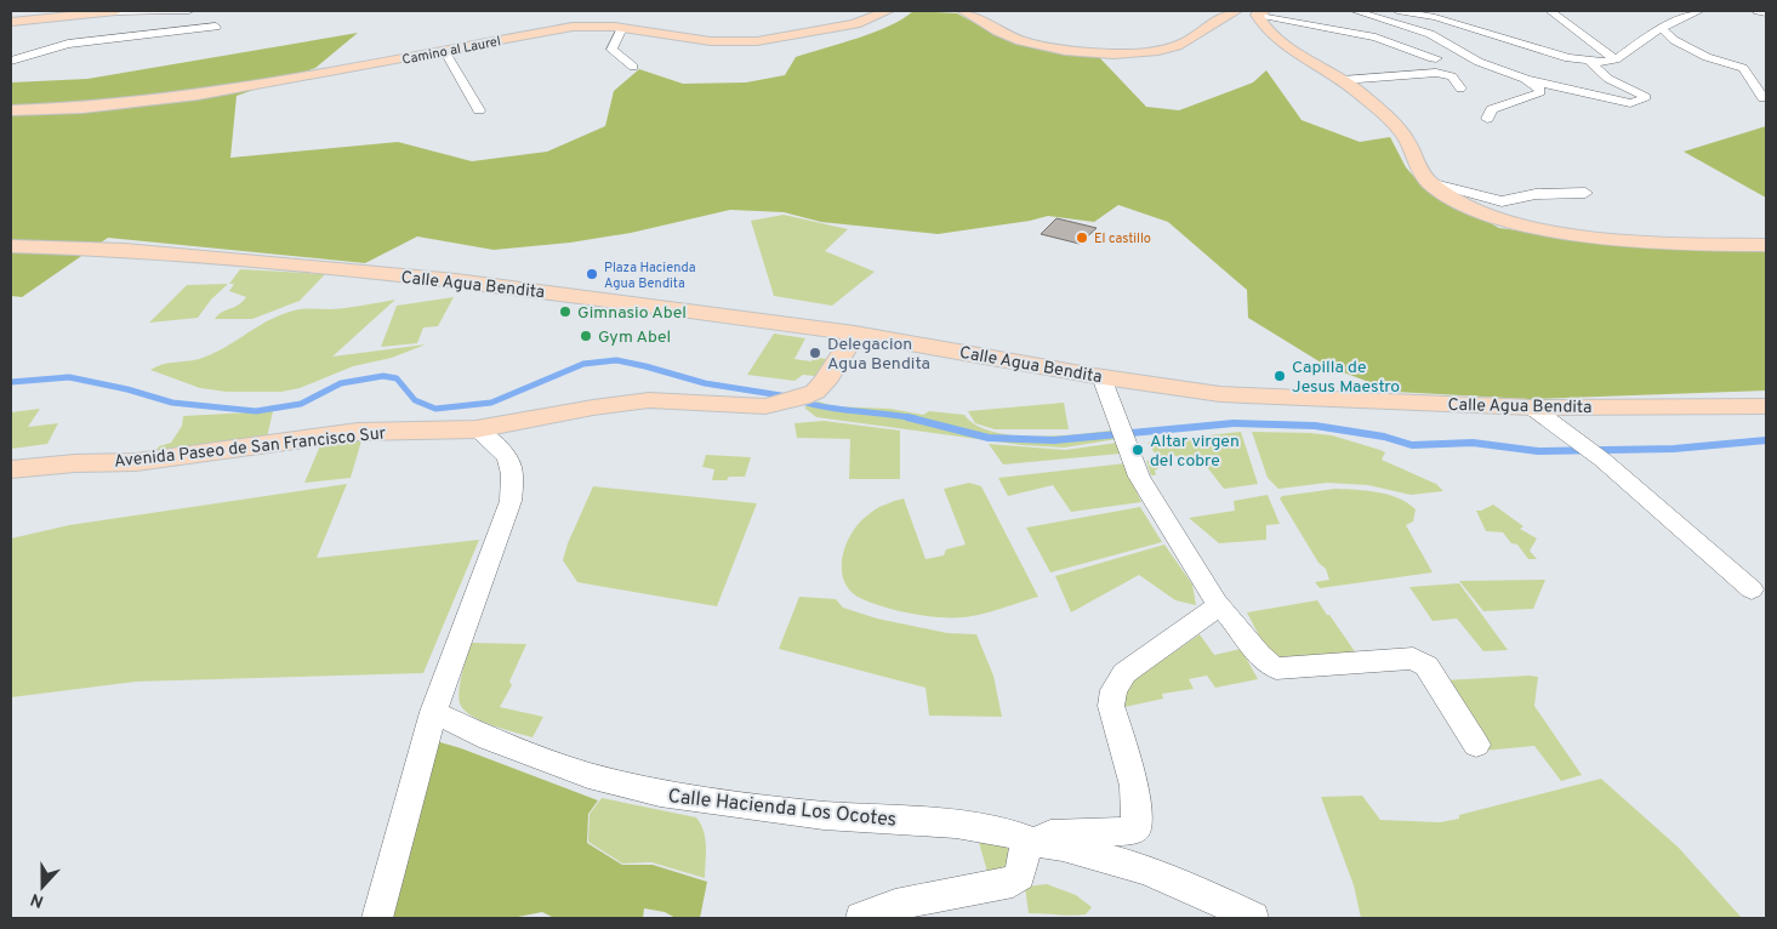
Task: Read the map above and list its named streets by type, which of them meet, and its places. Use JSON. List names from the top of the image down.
{
  "streets": {
    "main road": ["Camino al Laurel", "Calle Agua Bendita", "Avenida Paseo de San Francisco Sur"],
    "street": ["Calle Hacienda Los Ocotes"]
  },
  "crossings": [
    ["Calle Agua Bendita", "Avenida Paseo de San Francisco Sur"]
  ],
  "places": [
    "El castillo",
    "Plaza Hacienda Agua Bendita",
    "Gimnasio Abel",
    "Gym Abel",
    "Delegacion Agua Bendita",
    "Capilla de Jesus Maestro",
    "Altar virgen del cobre"
  ],
  "north": "bottom"
}
